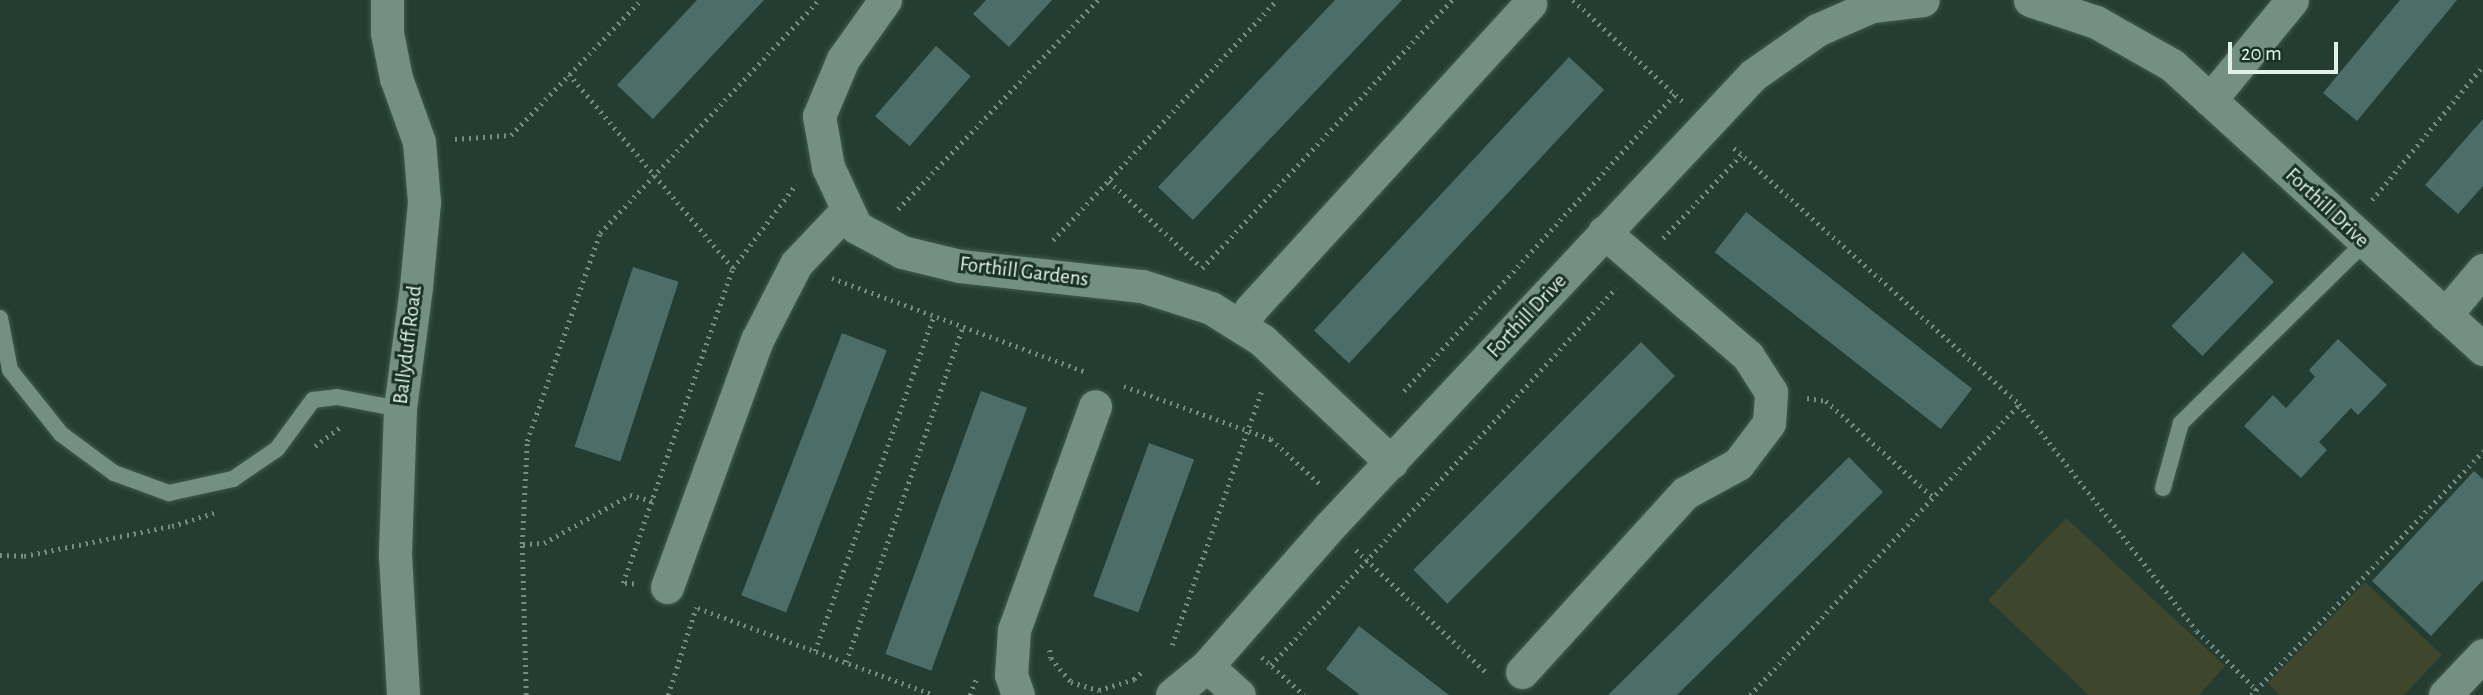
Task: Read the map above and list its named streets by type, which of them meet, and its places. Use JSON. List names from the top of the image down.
{
  "streets": {
    "street": ["Forthill Drive", "Forthill Gardens", "Ballyduff Road"]
  },
  "crossings": [
    ["Forthill Drive", "Forthill Gardens"]
  ],
  "scale_bar": "20 m"
}
